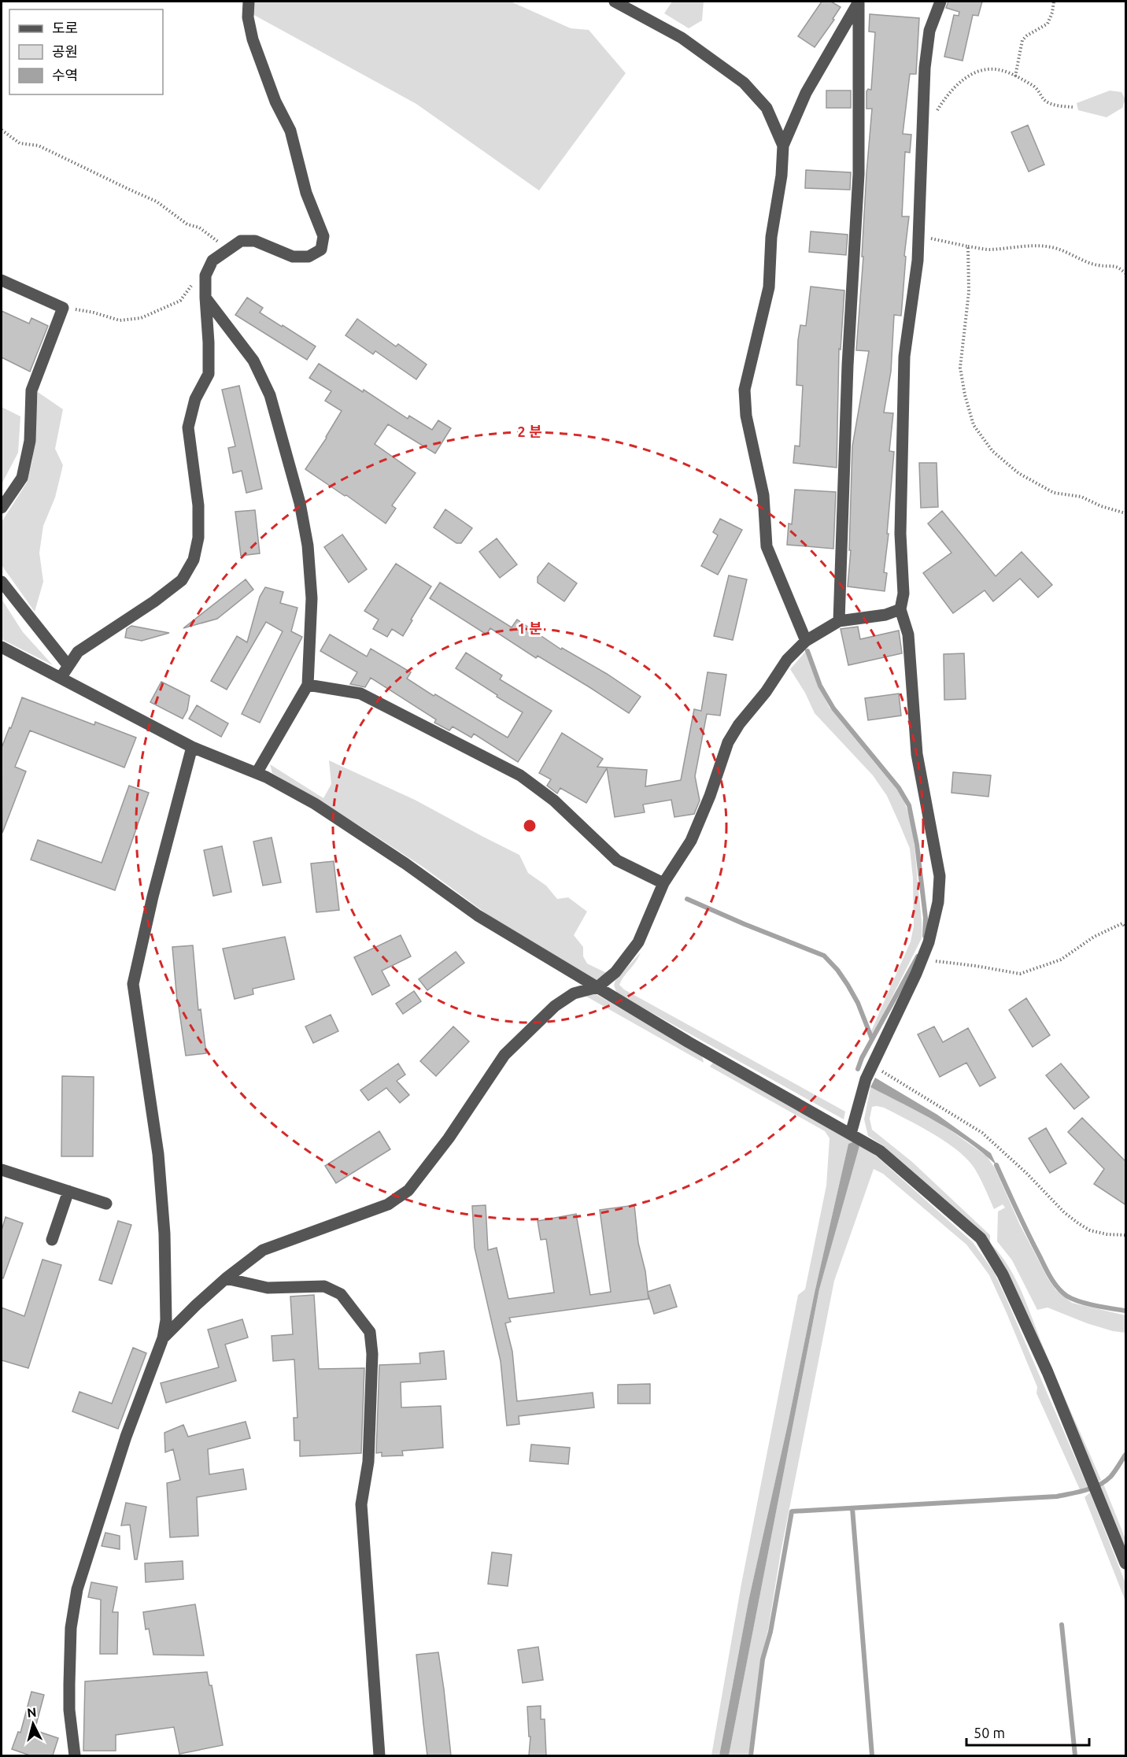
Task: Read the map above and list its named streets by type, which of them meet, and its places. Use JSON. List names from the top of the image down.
{
  "legend": ["도로", "공원", "수역"],
  "scale_bar": "50 m",
  "north": "top",
  "rings": ["2 분", "1 분"]
}
